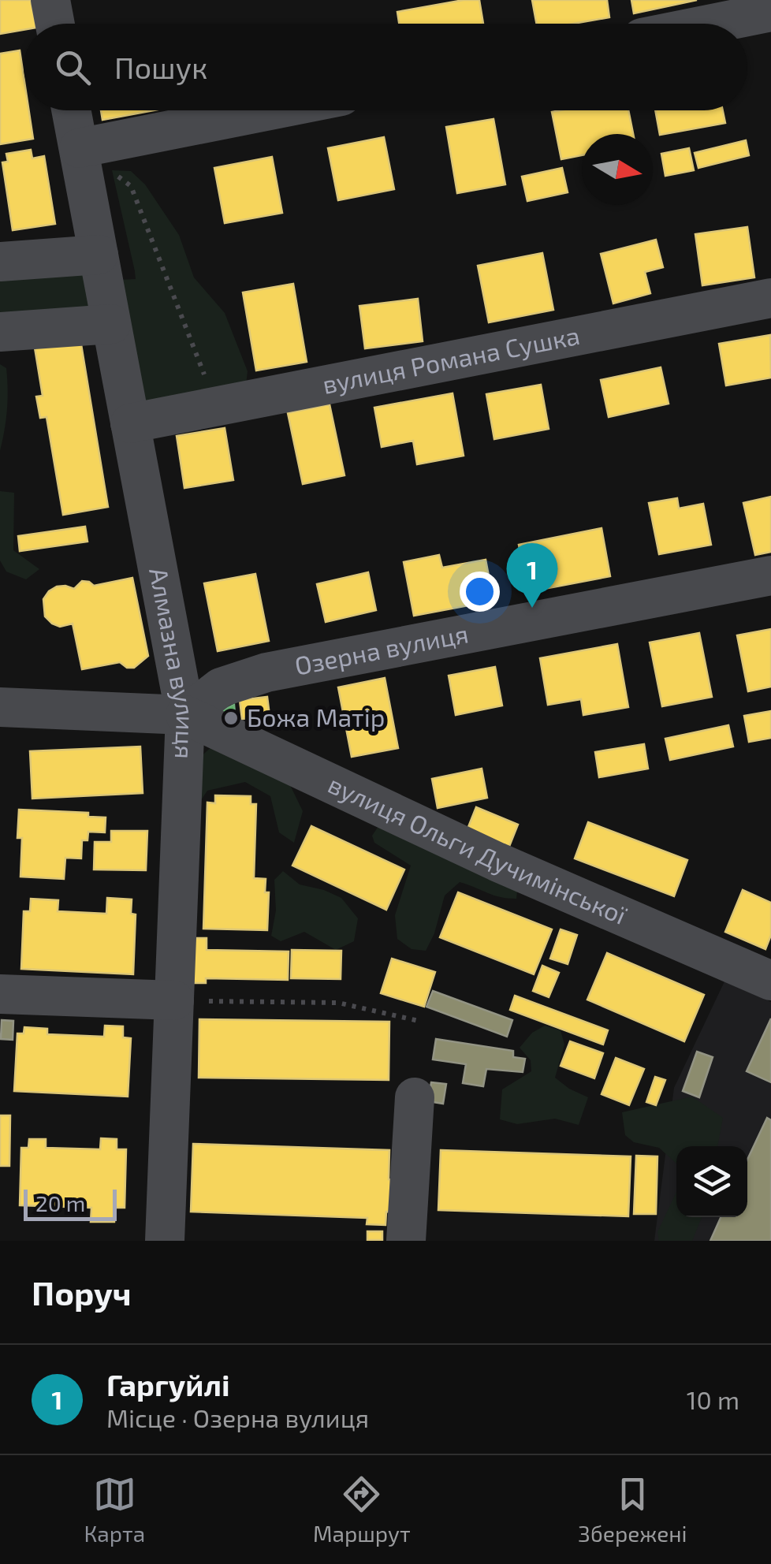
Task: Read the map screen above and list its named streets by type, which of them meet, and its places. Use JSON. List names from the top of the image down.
{
  "streets": {
    "street": [
      "вулиця Романа Сушка",
      "Озерна вулиця",
      "Алмазна вулиця",
      "вулиця Ольги Дучимінської"
    ]
  },
  "crossings": [
    ["вулиця Романа Сушка", "Алмазна вулиця"],
    ["Озерна вулиця", "Алмазна вулиця"],
    ["Озерна вулиця", "вулиця Ольги Дучимінської"],
    ["Алмазна вулиця", "вулиця Ольги Дучимінської"]
  ],
  "places": ["Божа Матір"],
  "scale_bar": "20 m",
  "north": "right",
  "page": {
    "search": "Пошук",
    "pins": "1",
    "scale": "20 m",
    "heading": "Поруч",
    "list": [
      {
        "mark": "1",
        "name": "Гаргуйлі",
        "note": "Місце · Озерна вулиця",
        "value": "10 m"
      }
    ],
    "nav": ["Карта", "Маршрут", "Збережені"]
  }
}
